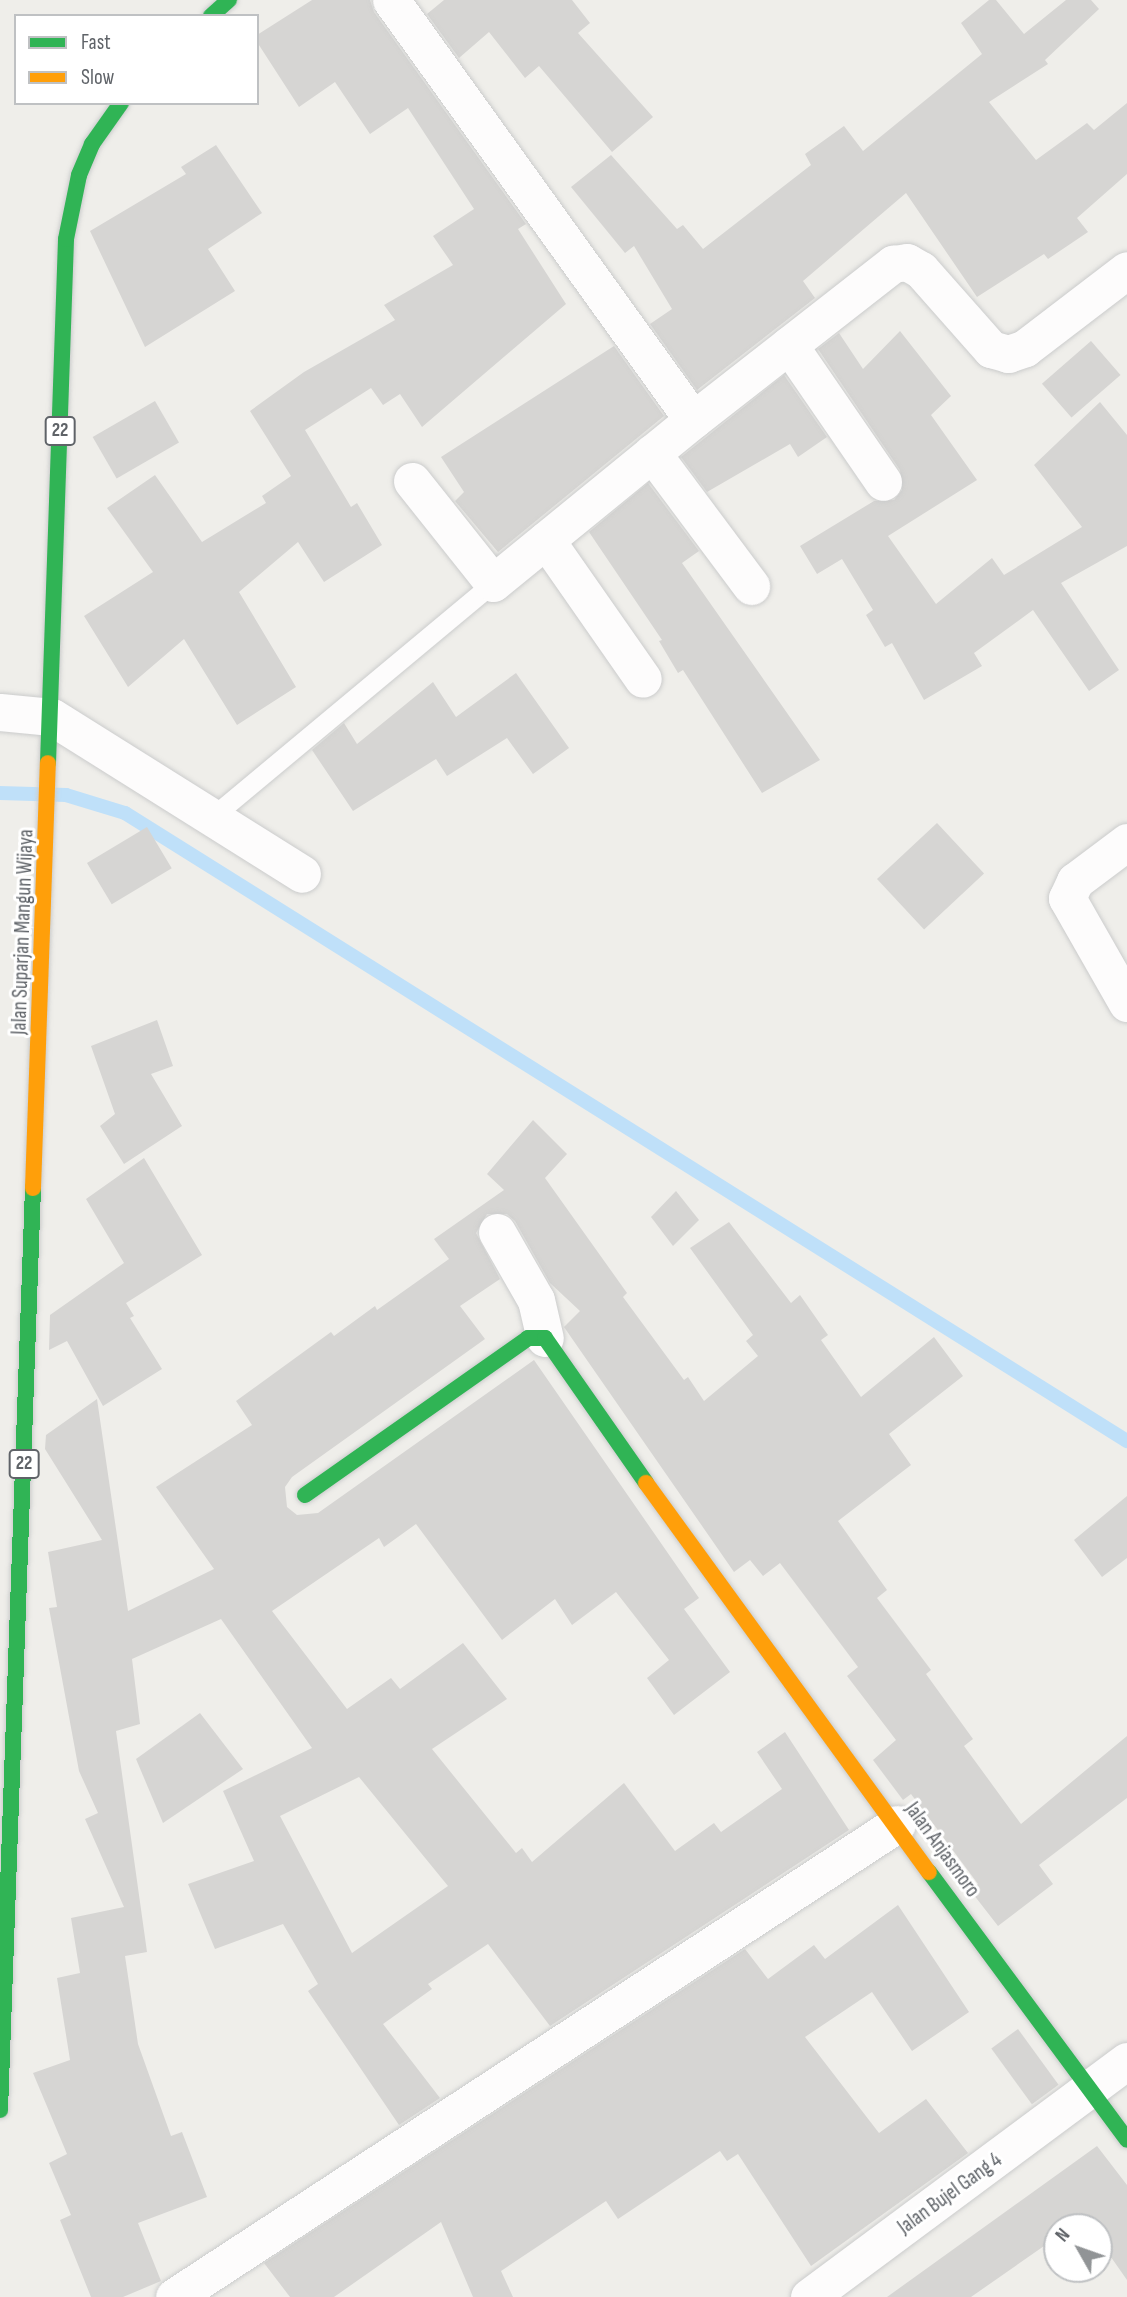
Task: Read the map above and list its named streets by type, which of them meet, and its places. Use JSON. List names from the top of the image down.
{
  "streets": {
    "main road": ["22", "Jalan Suparjan Mangun Wijaya", "Jalan Anjasmoro"],
    "street": ["Jalan Bujel Gang 4"]
  },
  "crossings": [
    ["Jalan Anjasmoro", "Jalan Bujel Gang 4"]
  ],
  "legend": ["Fast", "Slow"],
  "north": "top left"
}
